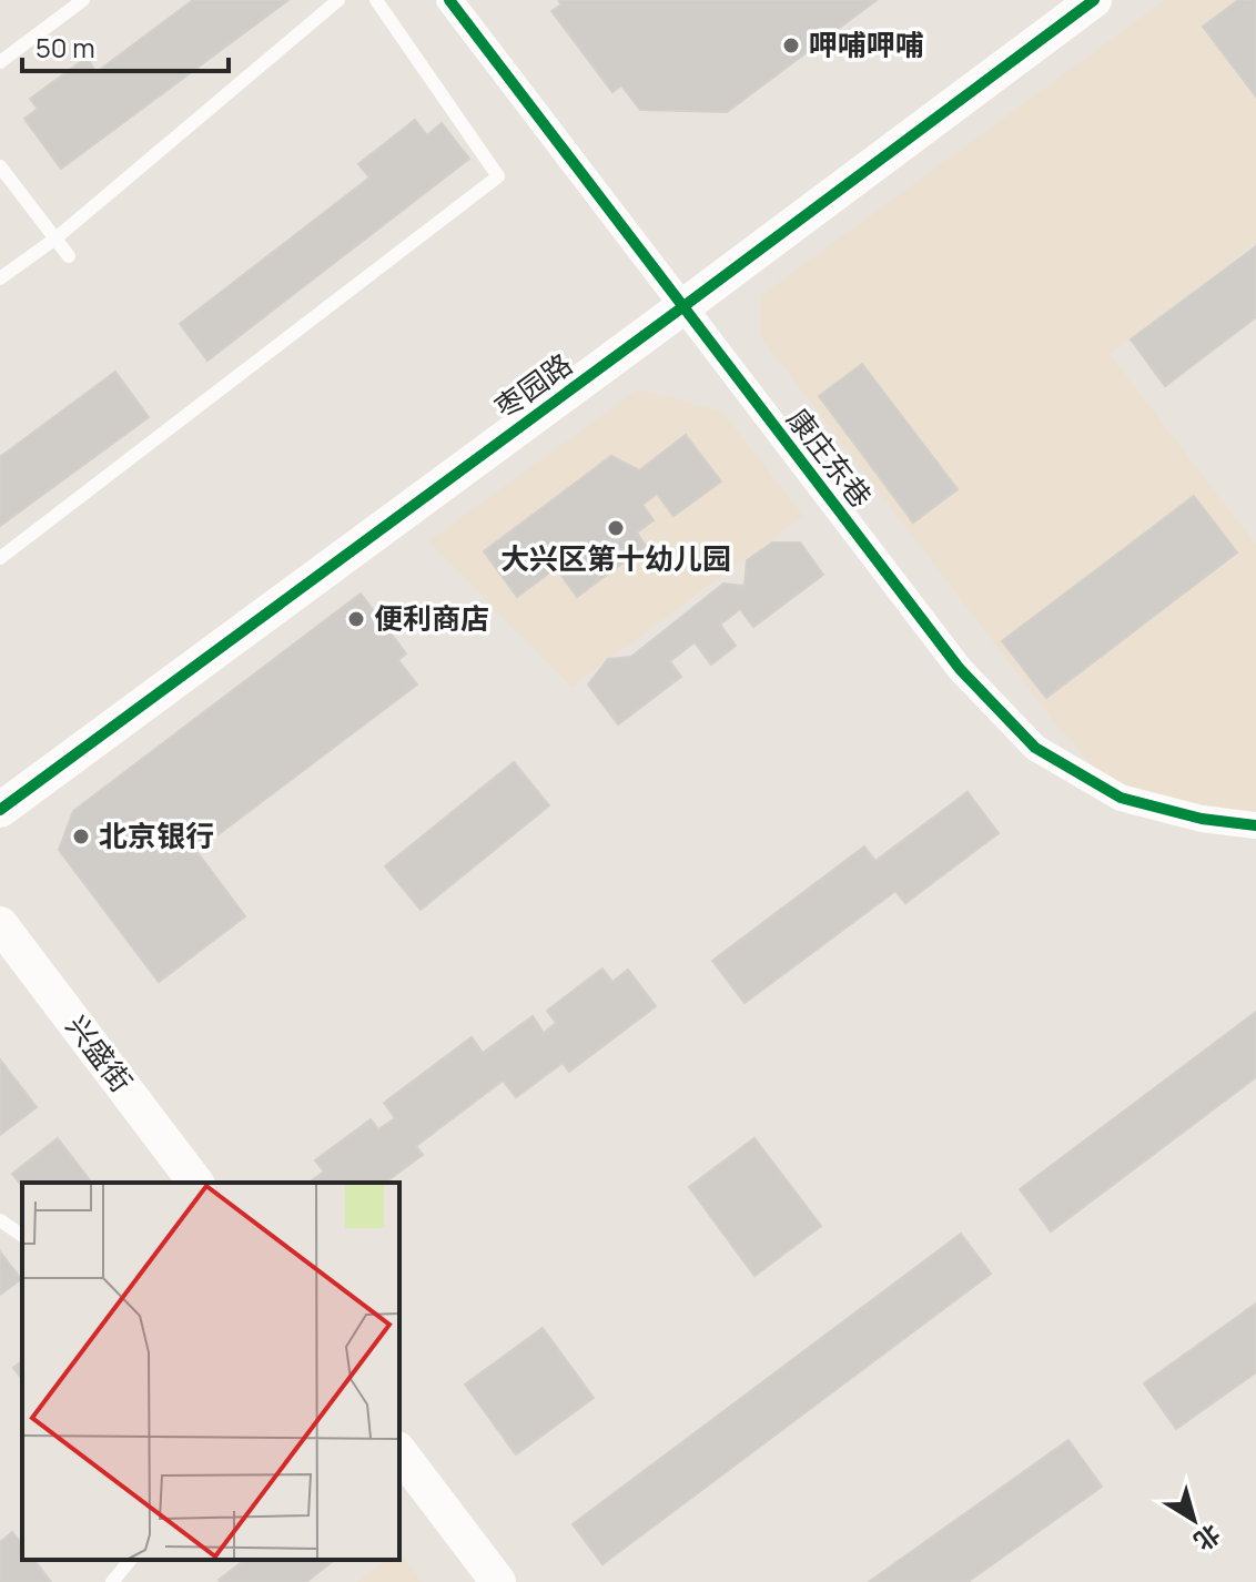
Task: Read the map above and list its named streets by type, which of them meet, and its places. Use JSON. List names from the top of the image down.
{
  "streets": {
    "street": ["枣园路", "康庄东巷", "兴盛街"]
  },
  "crossings": [
    ["枣园路", "康庄东巷"]
  ],
  "places": [
    "呷哺呷哺",
    "大兴区第十幼儿园",
    "便利商店",
    "北京银行"
  ],
  "scale_bar": "50 m",
  "north": "bottom right"
}
